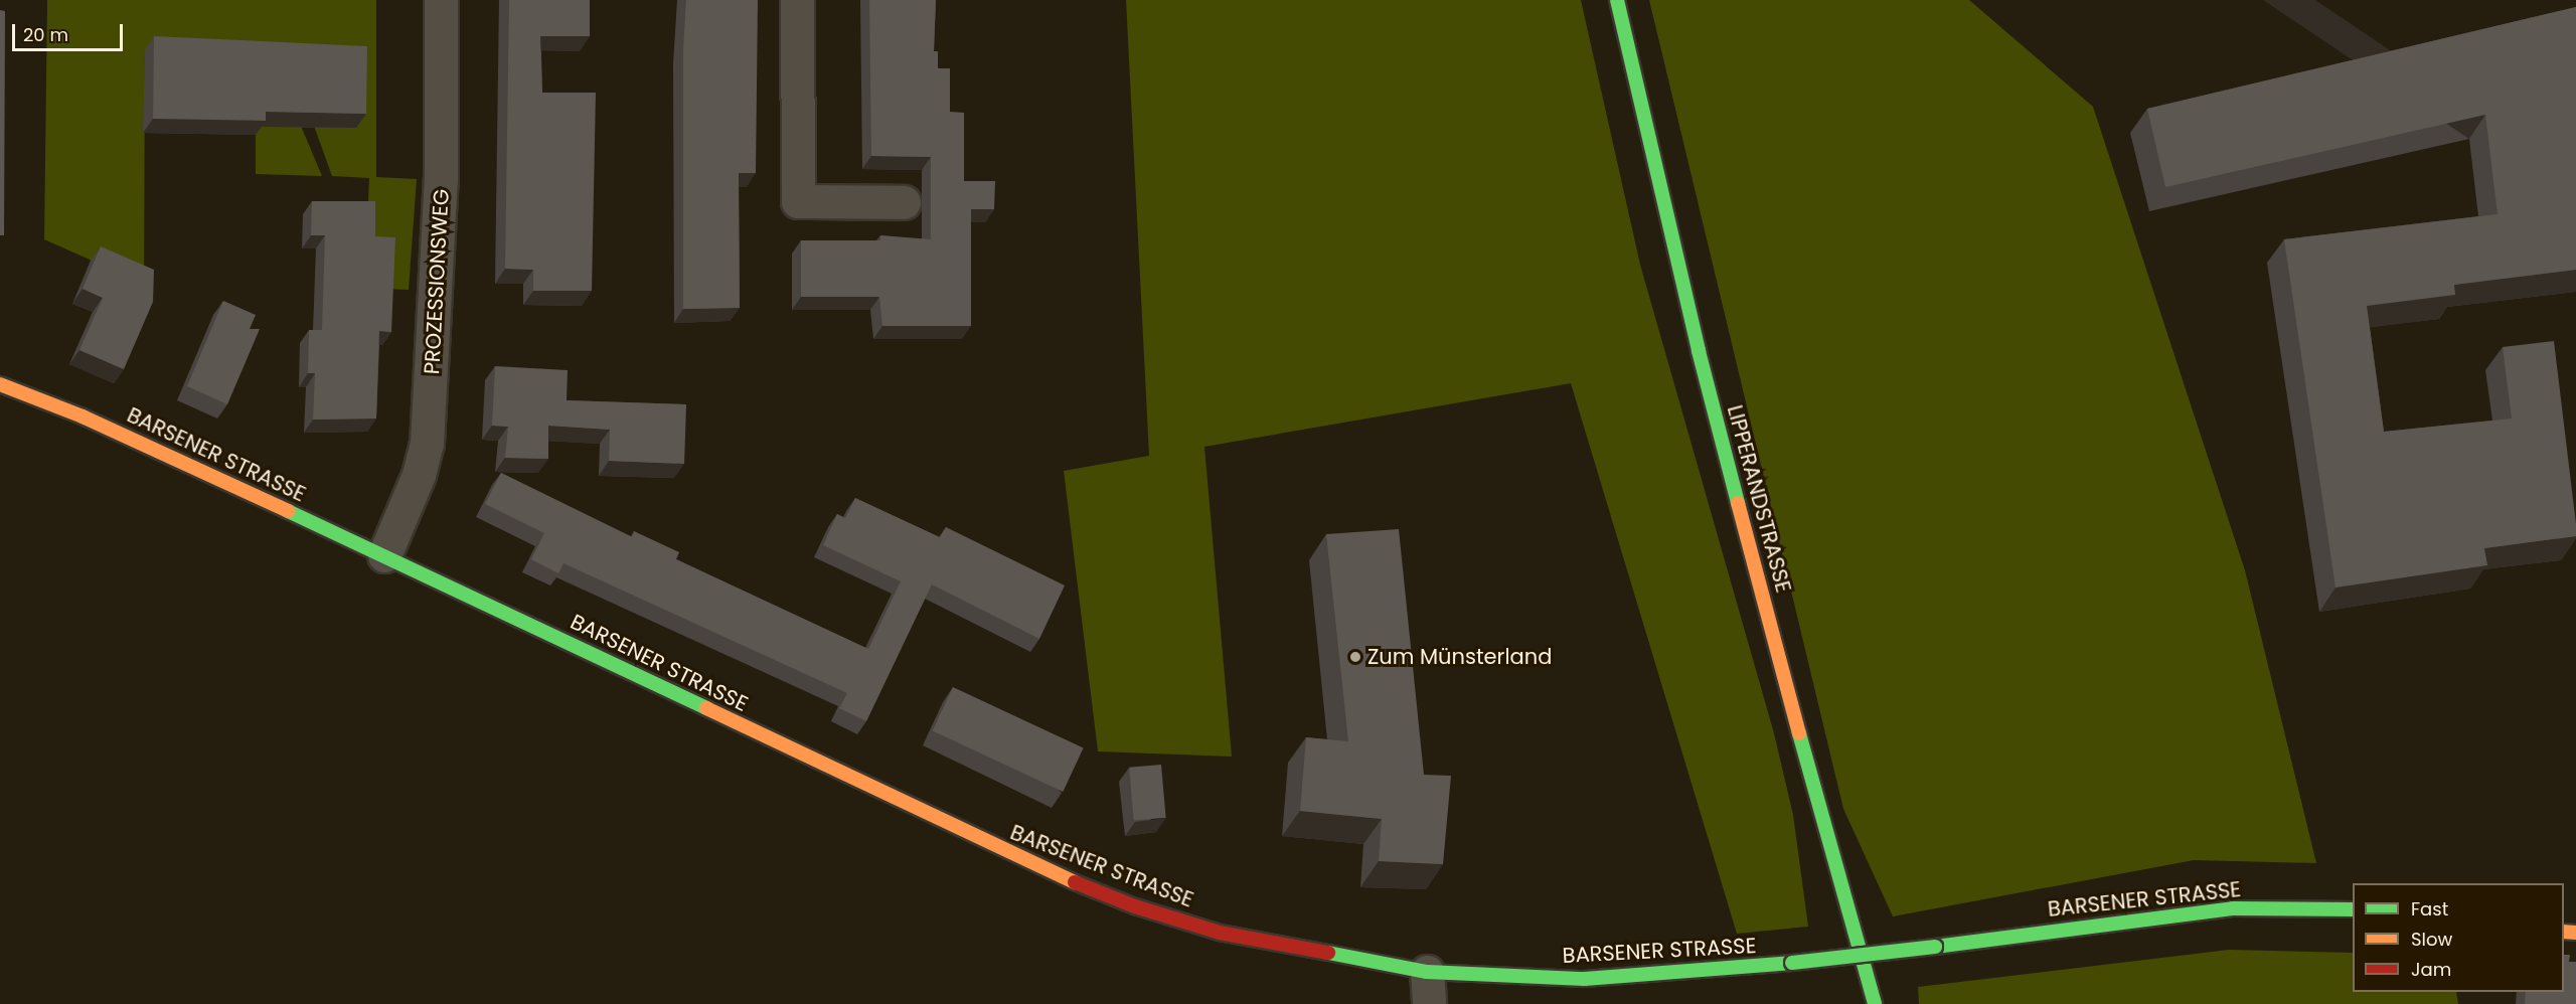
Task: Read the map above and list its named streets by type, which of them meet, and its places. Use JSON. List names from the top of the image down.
{
  "streets": {
    "street": ["PROZESSIONSWEG", "BARSENER STRASSE", "LIPPERANDSTRASSE"]
  },
  "crossings": [
    ["PROZESSIONSWEG", "BARSENER STRASSE"]
  ],
  "places": ["Zum Münsterland"],
  "legend": ["Fast", "Slow", "Jam"],
  "scale_bar": "20 m"
}
